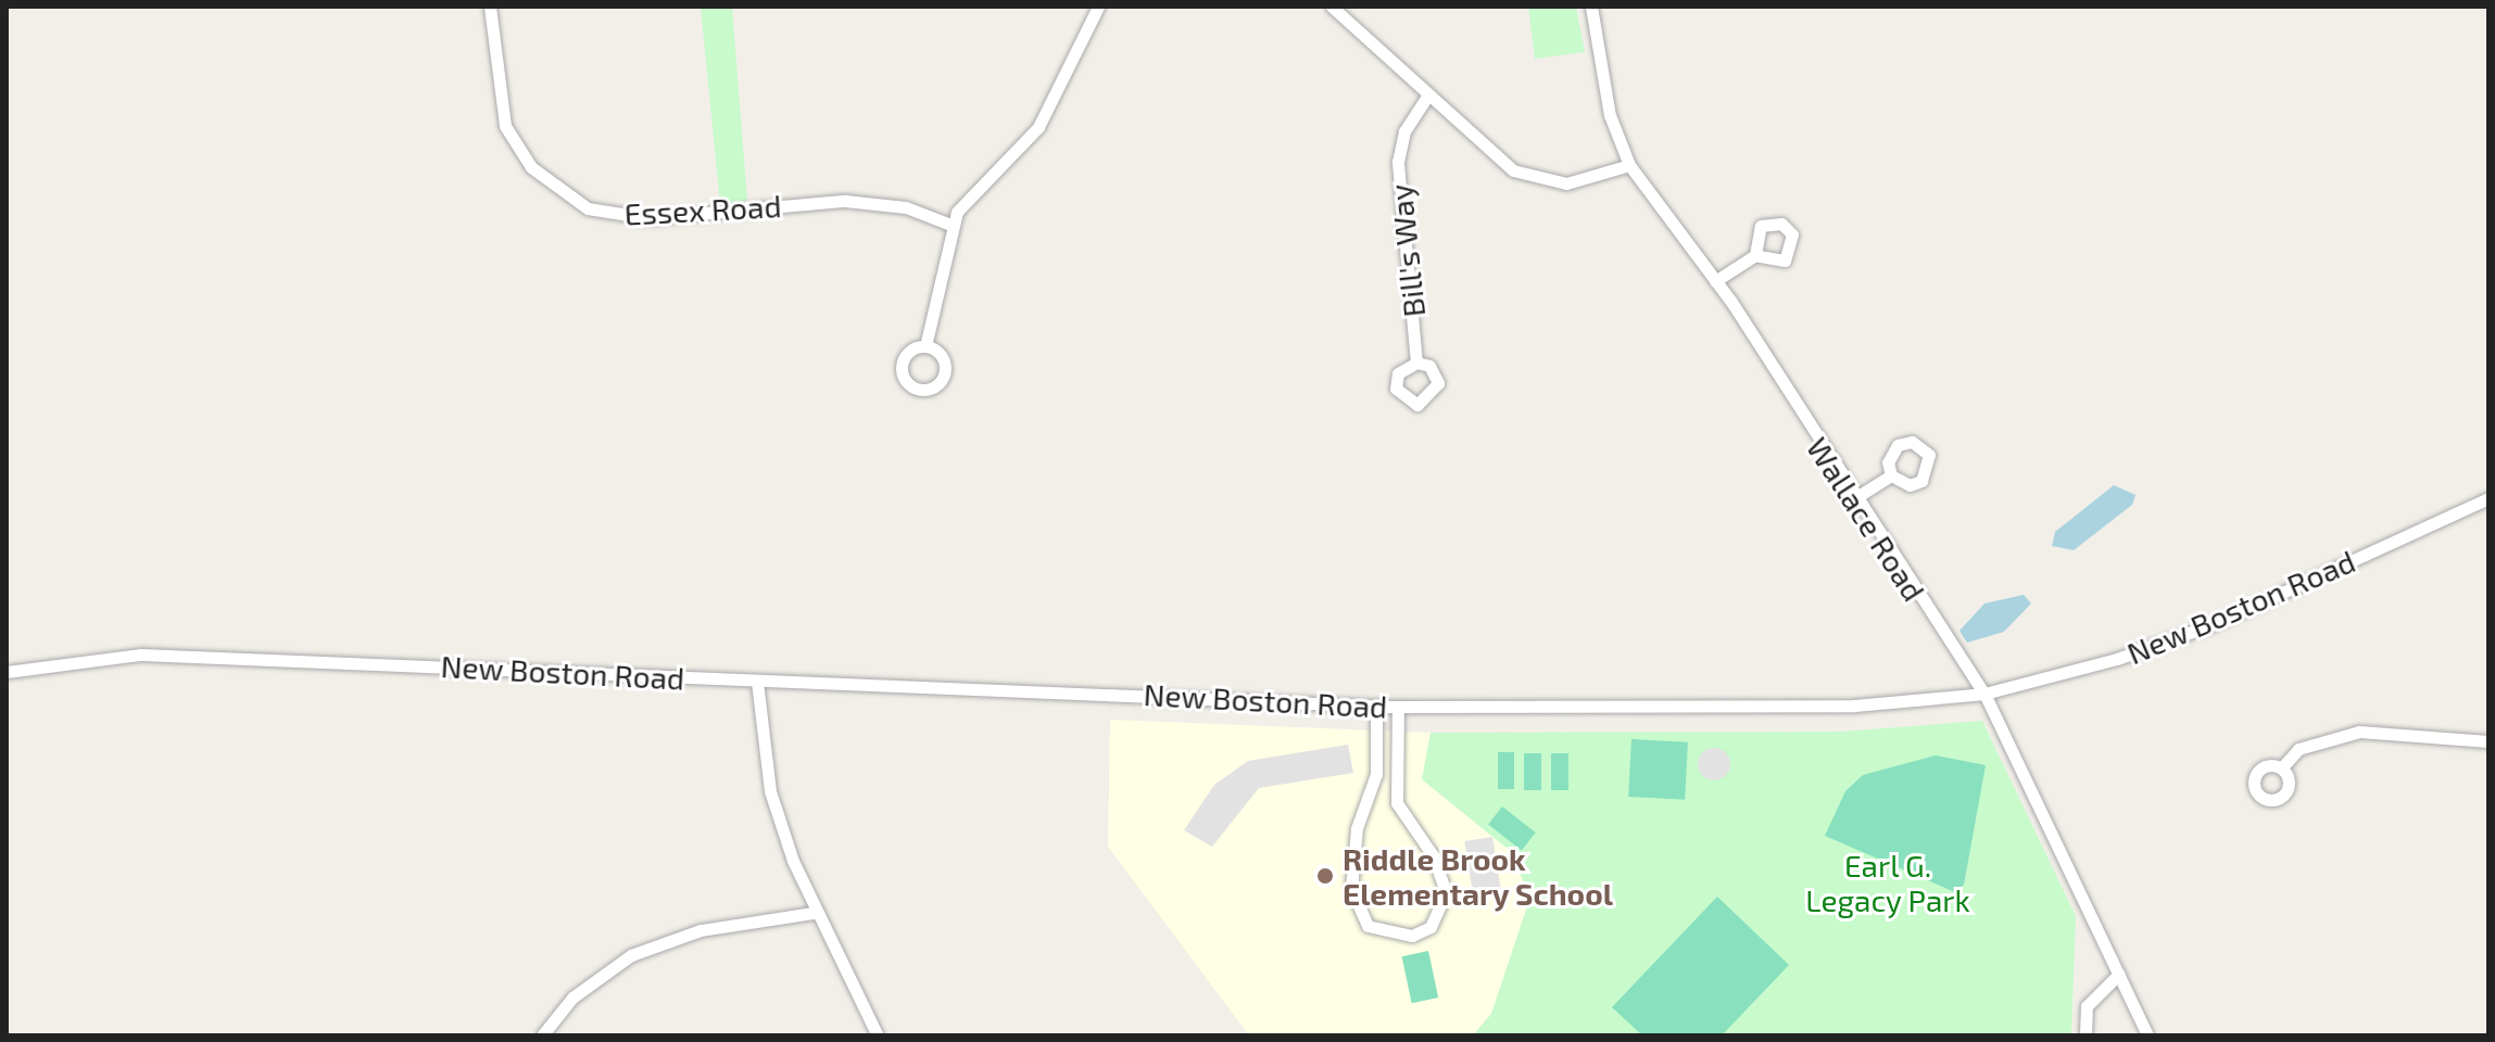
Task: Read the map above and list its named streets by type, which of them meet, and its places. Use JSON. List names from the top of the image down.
{
  "streets": {
    "street": [
      "Essex Road",
      "Bill's Way",
      "Wallace Road",
      "New Boston Road"
    ]
  },
  "crossings": [
    ["Wallace Road", "New Boston Road"]
  ],
  "parks": ["Earl G. Legacy Park"],
  "places": ["Riddle Brook Elementary School"]
}
